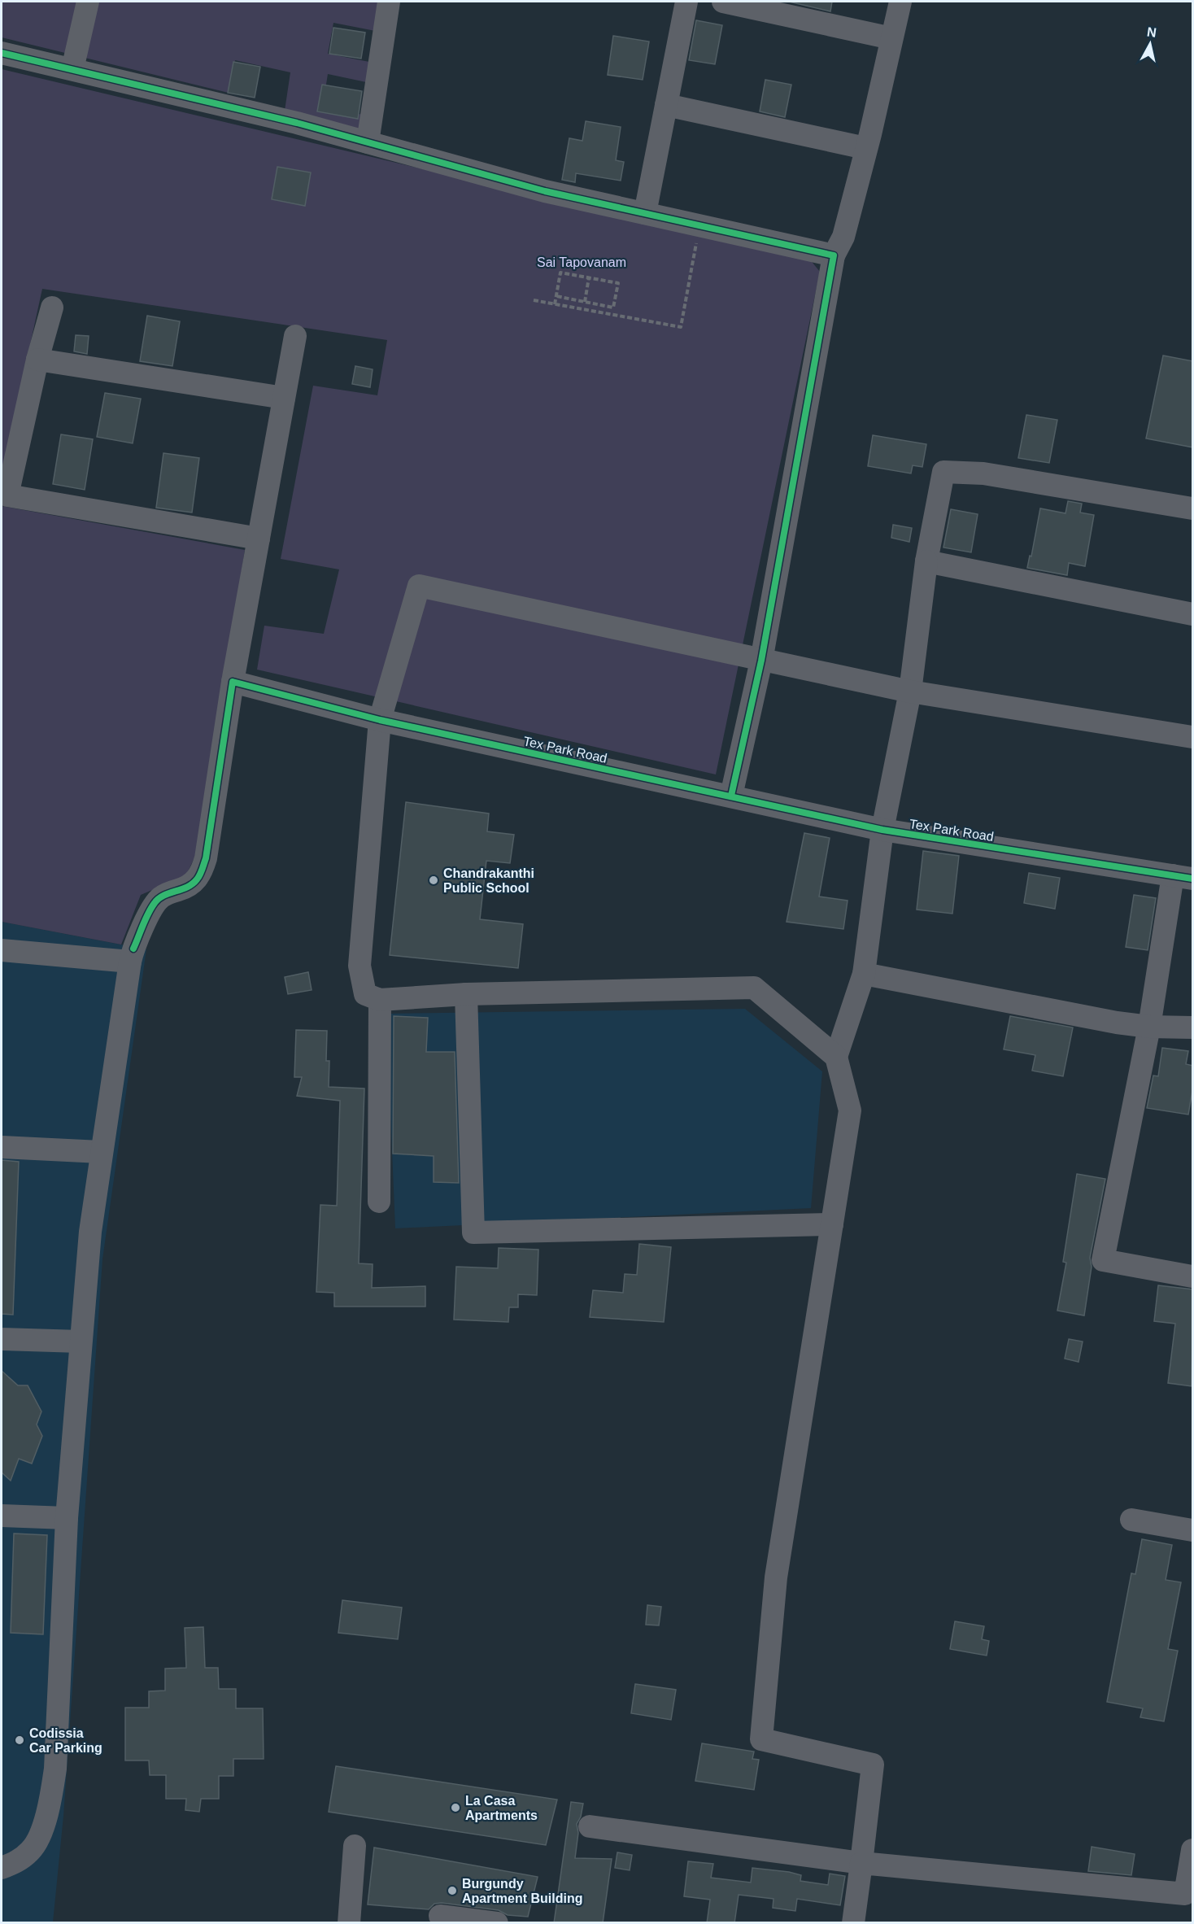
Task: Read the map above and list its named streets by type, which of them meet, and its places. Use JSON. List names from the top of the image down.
{
  "streets": {
    "street": ["Tex Park Road"]
  },
  "parks": ["Sai Tapovanam"],
  "places": [
    "Chandrakanthi Public School",
    "Codissia Car Parking",
    "La Casa Apartments",
    "Burgundy Apartment Building"
  ],
  "north": "top"
}
